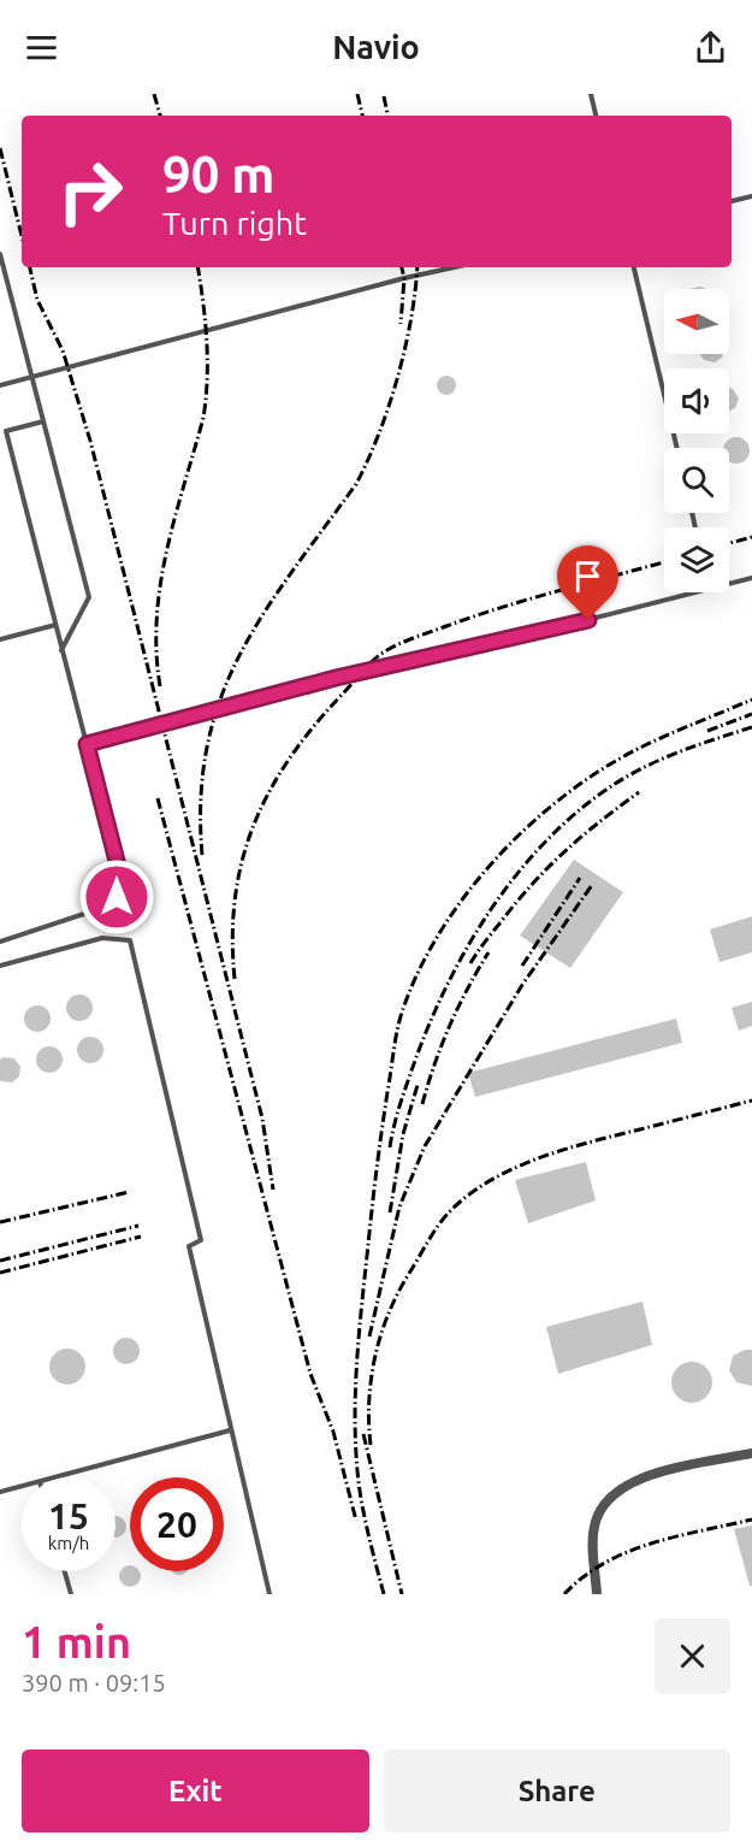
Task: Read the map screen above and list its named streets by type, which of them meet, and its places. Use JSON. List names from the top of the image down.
{
  "north": "left",
  "page": {
    "header": "Navio",
    "turn": ["90 m", "Turn right"],
    "speed": "15 km/h",
    "limit": "20",
    "heading": ["1 min", "390 m · 09:15"],
    "buttons": ["Exit", "Share"]
  }
}
